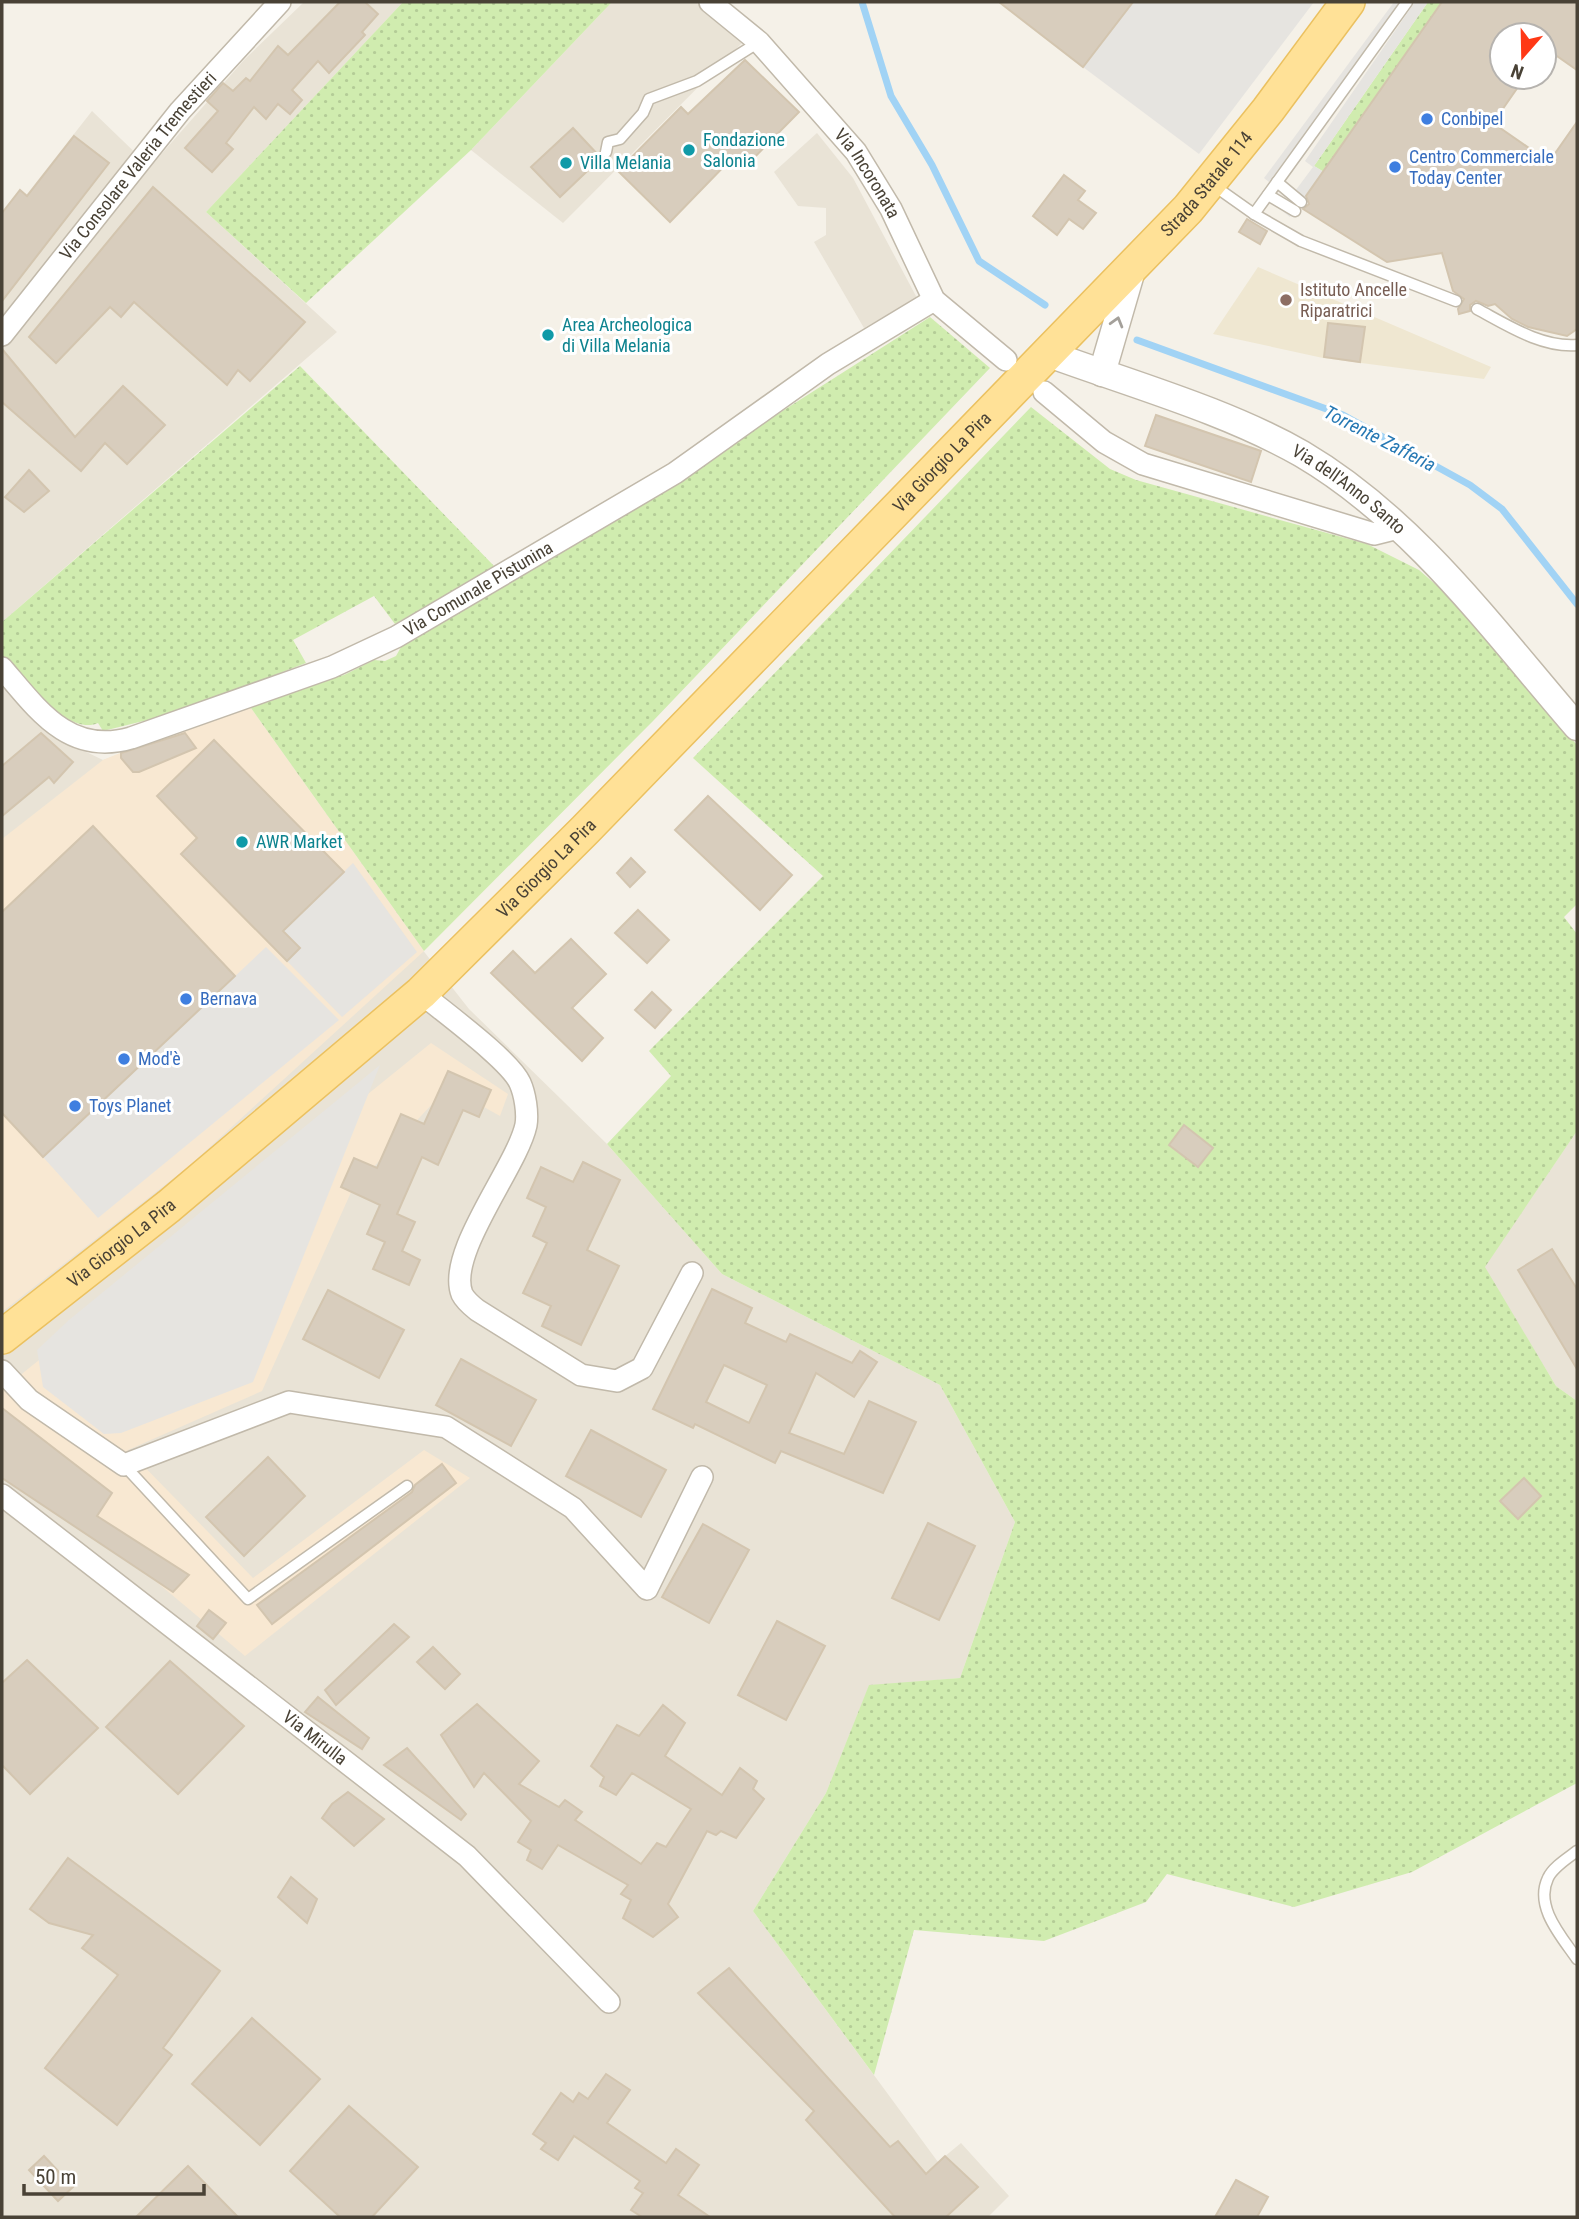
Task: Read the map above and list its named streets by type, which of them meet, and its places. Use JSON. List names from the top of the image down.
{
  "streets": {
    "main road": ["Strada Statale 114", "Via Giorgio La Pira"],
    "street": [
      "Via Consolare Valeria Tremestieri",
      "Via Incoronata",
      "Via dell'Anno Santo",
      "Via Comunale Pistunina",
      "Via Mirulla"
    ]
  },
  "crossings": [
    ["Via Incoronata", "Via Comunale Pistunina"],
    ["Strada Statale 114", "Via Giorgio La Pira"],
    ["Strada Statale 114", "Via dell'Anno Santo"],
    ["Via Giorgio La Pira", "Via dell'Anno Santo"]
  ],
  "water": ["Torrente Zafferia"],
  "places": [
    "Conbipel",
    "Fondazione Salonia",
    "Villa Melania",
    "Centro Commerciale Today Center",
    "Istituto Ancelle Riparatrici",
    "Area Archeologica di Villa Melania",
    "AWR Market",
    "Bernava",
    "Mod'è",
    "Toys Planet"
  ],
  "scale_bar": "50 m",
  "north": "bottom"
}
